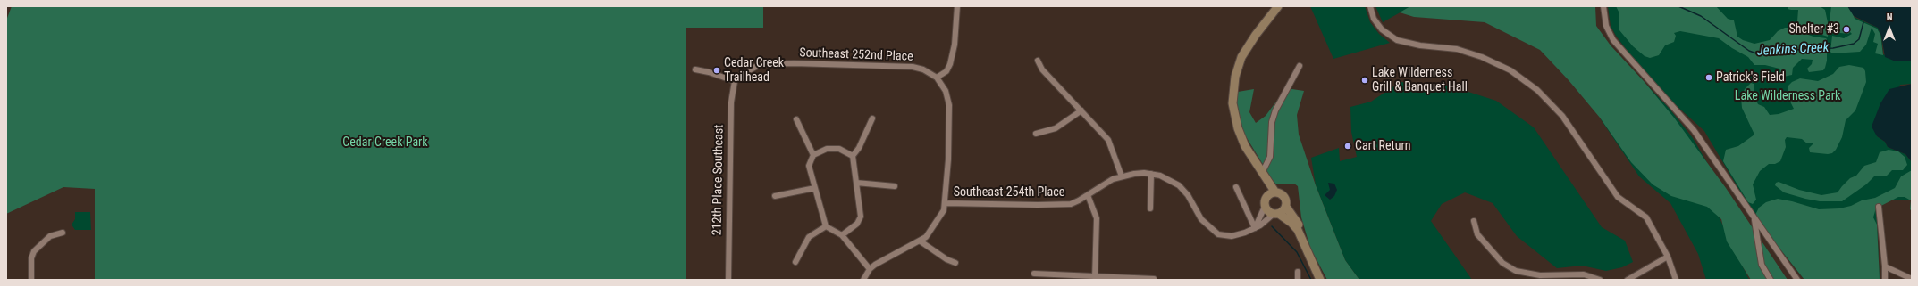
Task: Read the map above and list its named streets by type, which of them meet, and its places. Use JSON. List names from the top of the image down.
{
  "streets": {
    "street": ["Southeast 252nd Place", "212th Place Southeast", "Southeast 254th Place"]
  },
  "crossings": [
    ["Southeast 252nd Place", "212th Place Southeast"]
  ],
  "water": ["Jenkins Creek"],
  "parks": ["Lake Wilderness Park", "Cedar Creek Park"],
  "places": [
    "Shelter #3",
    "Cedar Creek Trailhead",
    "Patrick's Field",
    "Lake Wilderness Grill & Banquet Hall",
    "Cart Return"
  ],
  "north": "top"
}
